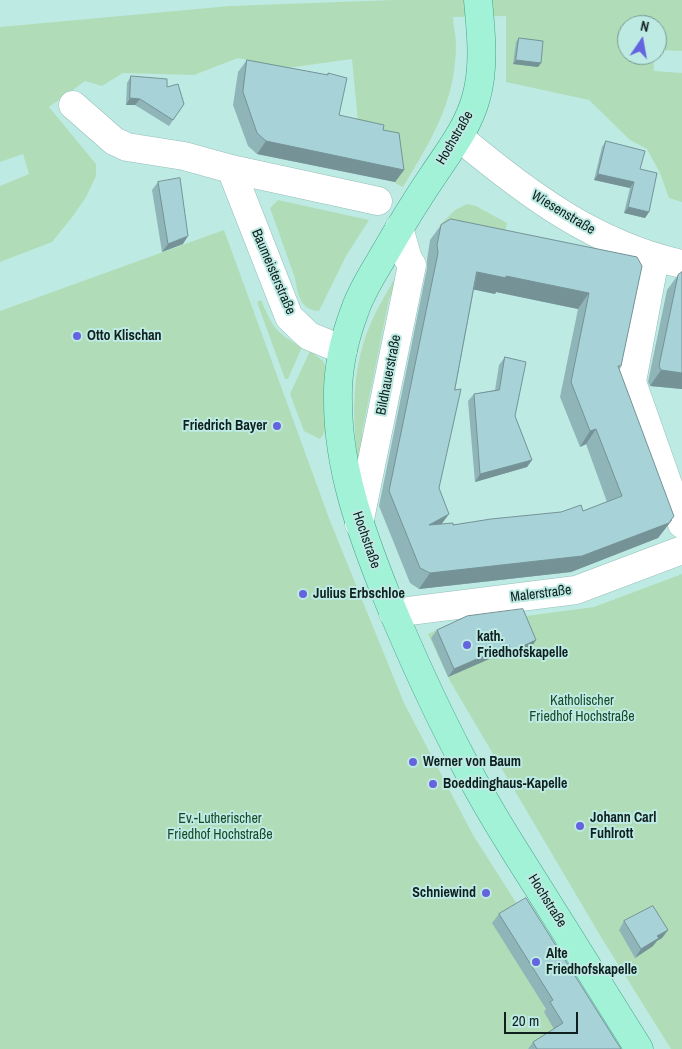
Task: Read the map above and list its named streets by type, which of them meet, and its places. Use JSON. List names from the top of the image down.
{
  "streets": {
    "main road": ["Hochstraße"],
    "street": [
      "Wiesenstraße",
      "Baumeisterstraße",
      "Bildhauerstraße",
      "Malerstraße"
    ]
  },
  "crossings": [
    ["Hochstraße", "Wiesenstraße"],
    ["Hochstraße", "Baumeisterstraße"],
    ["Hochstraße", "Bildhauerstraße"],
    ["Hochstraße", "Malerstraße"]
  ],
  "parks": ["Katholischer Friedhof Hochstraße", "Ev.-Lutherischer Friedhof Hochstraße"],
  "places": [
    "Otto Klischan",
    "Friedrich Bayer",
    "Julius Erbschloe",
    "kath. Friedhofskapelle",
    "Werner von Baum",
    "Boeddinghaus-Kapelle",
    "Johann Carl Fuhlrott",
    "Schniewind",
    "Alte Friedhofskapelle"
  ],
  "scale_bar": "20 m",
  "north": "top"
}
